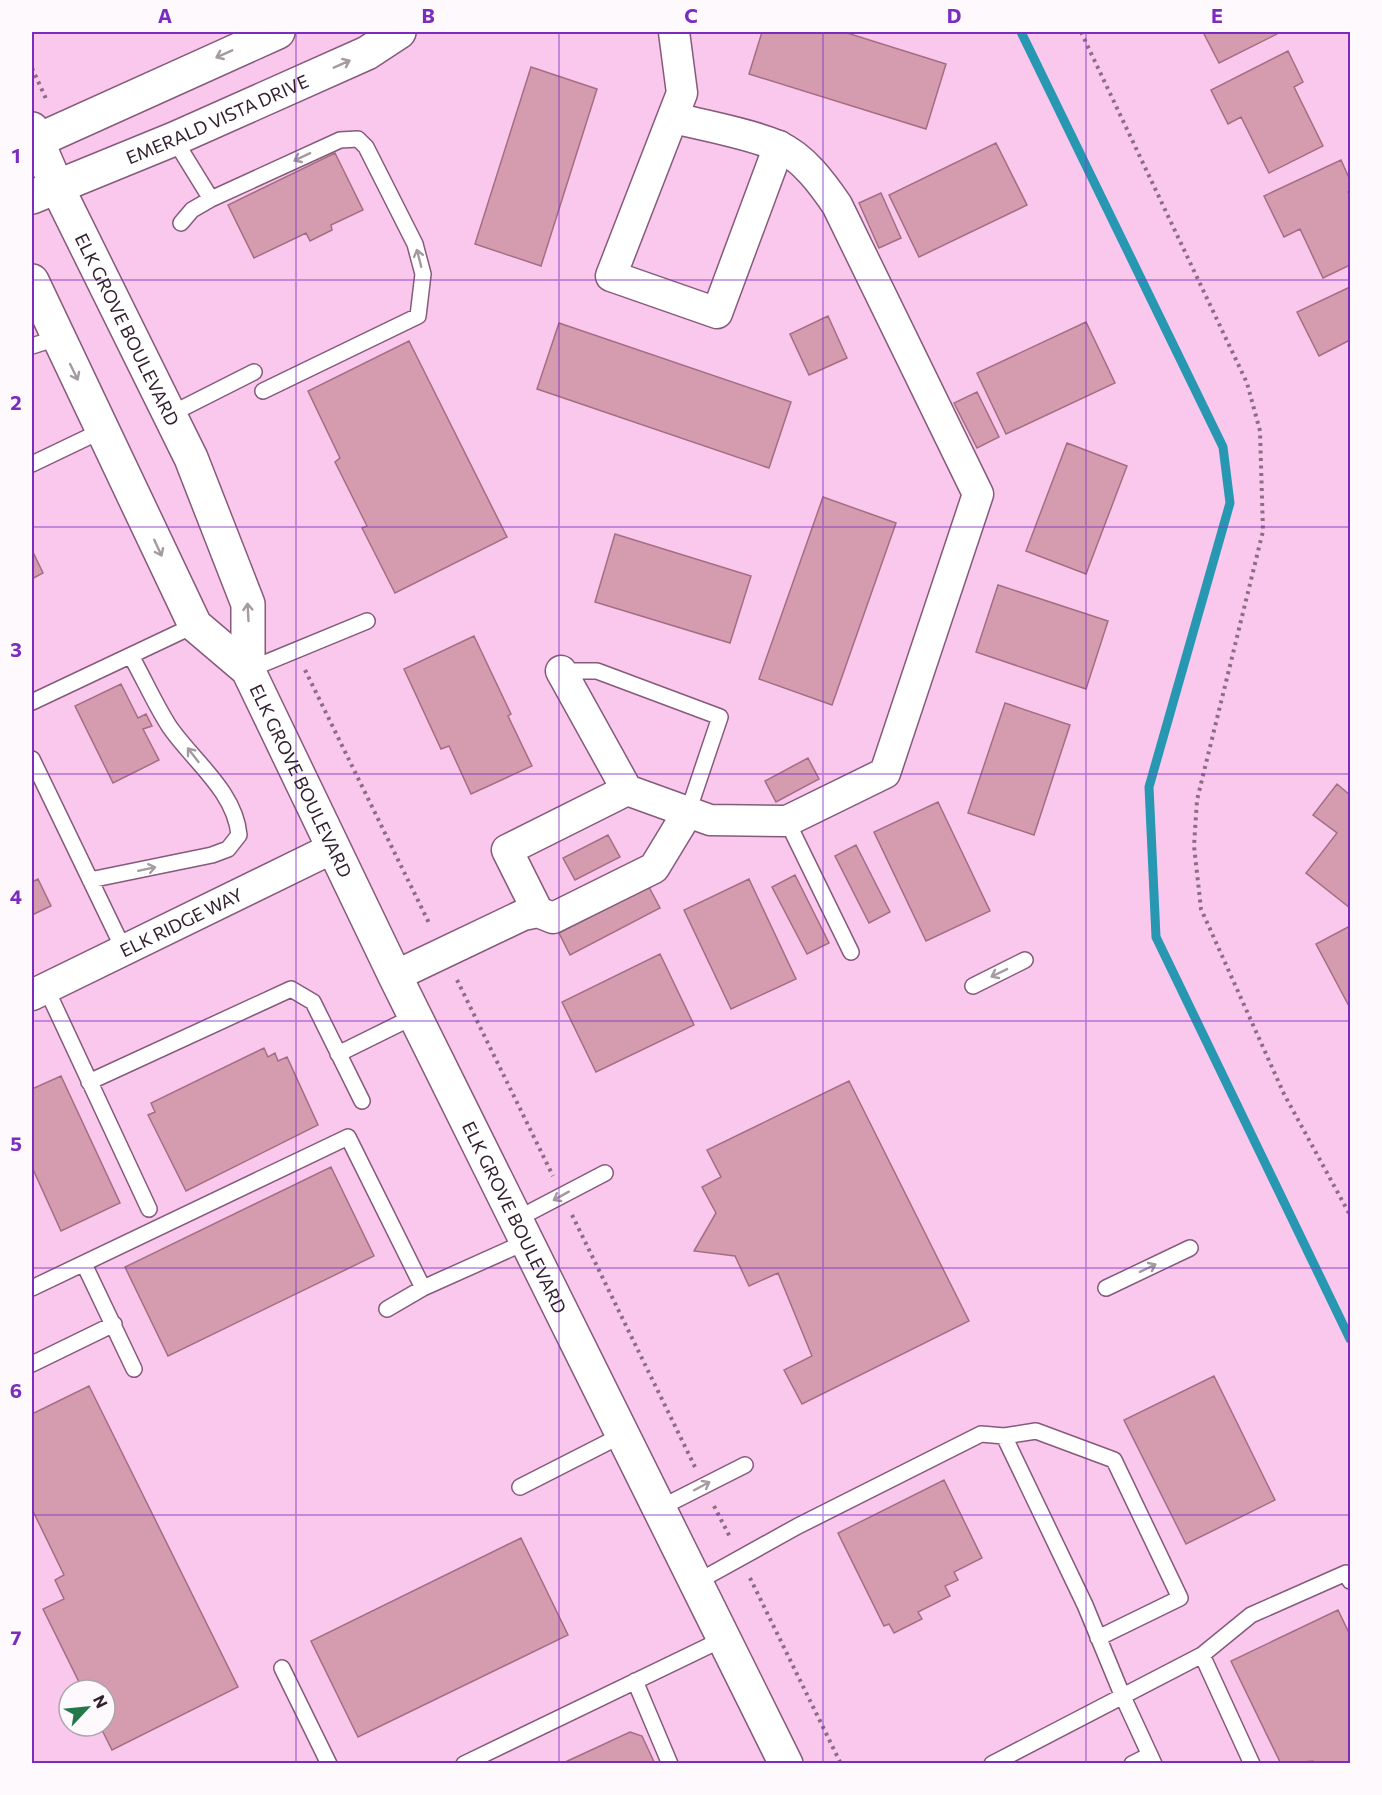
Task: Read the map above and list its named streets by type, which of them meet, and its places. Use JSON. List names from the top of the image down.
{
  "streets": {
    "main road": ["EMERALD VISTA DRIVE", "ELK GROVE BOULEVARD"],
    "street": ["ELK RIDGE WAY"]
  },
  "crossings": [
    ["EMERALD VISTA DRIVE", "ELK GROVE BOULEVARD"],
    ["ELK GROVE BOULEVARD", "ELK RIDGE WAY"]
  ],
  "north": "top right",
  "grid": {
    "columns": [
      "A",
      "B",
      "C",
      "D",
      "E"
    ],
    "rows": [
      "1",
      "2",
      "3",
      "4",
      "5",
      "6",
      "7"
    ]
  }
}
